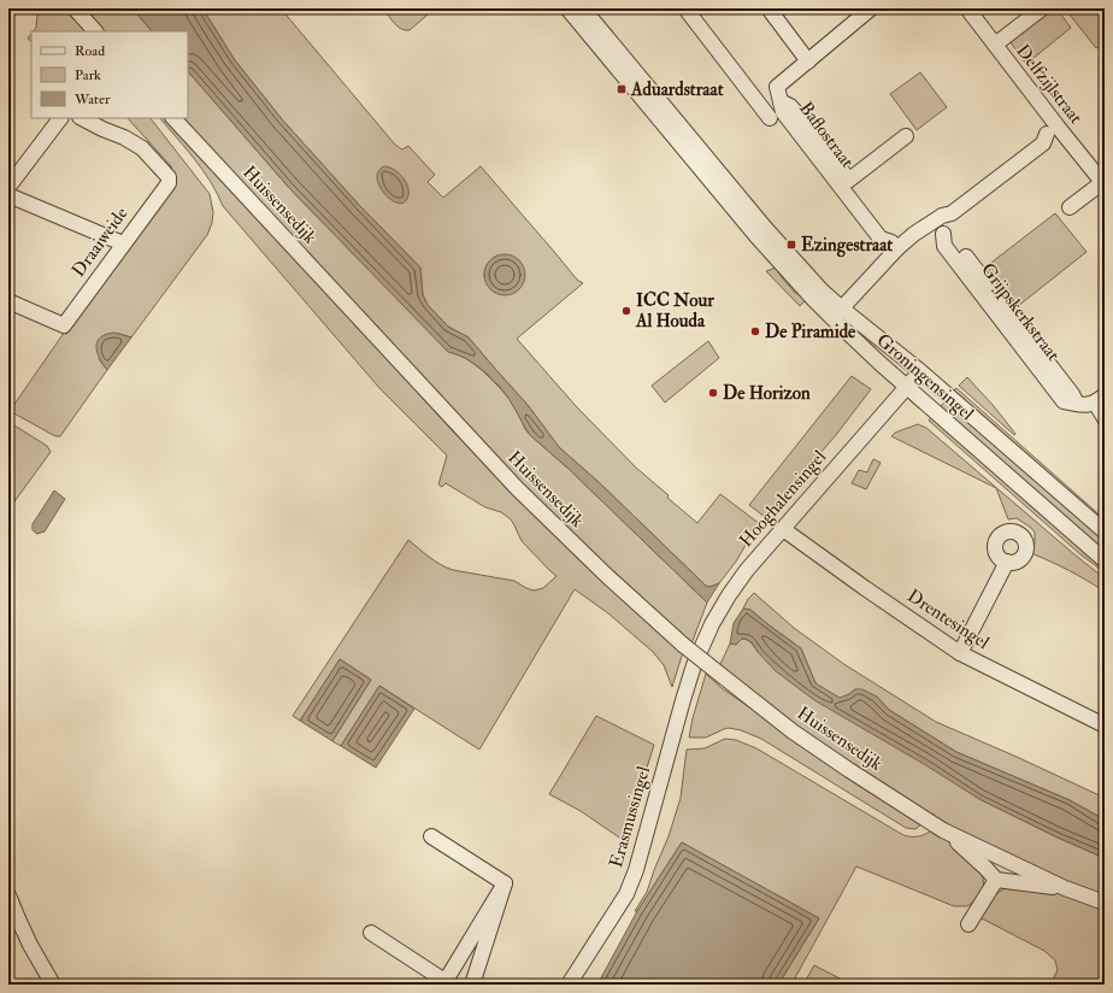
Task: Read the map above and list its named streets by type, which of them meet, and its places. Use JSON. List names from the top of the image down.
{
  "streets": {
    "street": [
      "Delfzijlstraat",
      "Baflostraat",
      "Huissensedijk",
      "Draaiweide",
      "Grijpskerkstraat",
      "Groningensingel",
      "Hooghalensingel",
      "Drentesingel",
      "Erasmussingel"
    ]
  },
  "crossings": [
    ["Groningensingel", "Hooghalensingel"],
    ["Hooghalensingel", "Drentesingel"],
    ["Hooghalensingel", "Erasmussingel"]
  ],
  "places": {
    "transit": ["Aduardstraat", "Ezingestraat"],
    "other": ["ICC Nour Al Houda", "De Piramide", "De Horizon"]
  },
  "legend": ["Road", "Park", "Water"]
}
